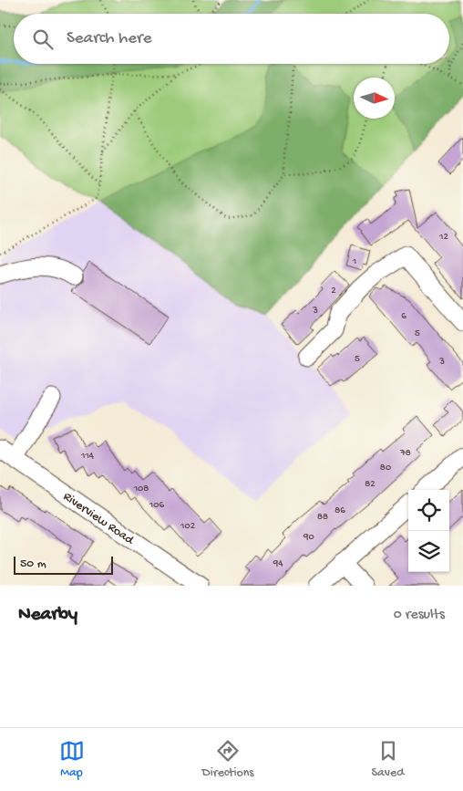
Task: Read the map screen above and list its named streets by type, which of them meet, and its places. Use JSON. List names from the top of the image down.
{
  "streets": {
    "street": ["Riverview Road"]
  },
  "house_numbers": [
    "12",
    "1",
    "2",
    "3",
    "6",
    "5",
    "5",
    "3",
    "78",
    "114",
    "80",
    "82",
    "108",
    "106",
    "86",
    "88",
    "102",
    "90",
    "94"
  ],
  "scale_bar": "50 m",
  "north": "right",
  "page": {
    "search": "Search here",
    "scale": "50 m",
    "heading": ["Nearby", "0 results"],
    "nav": ["Map", "Directions", "Saved"]
  }
}
